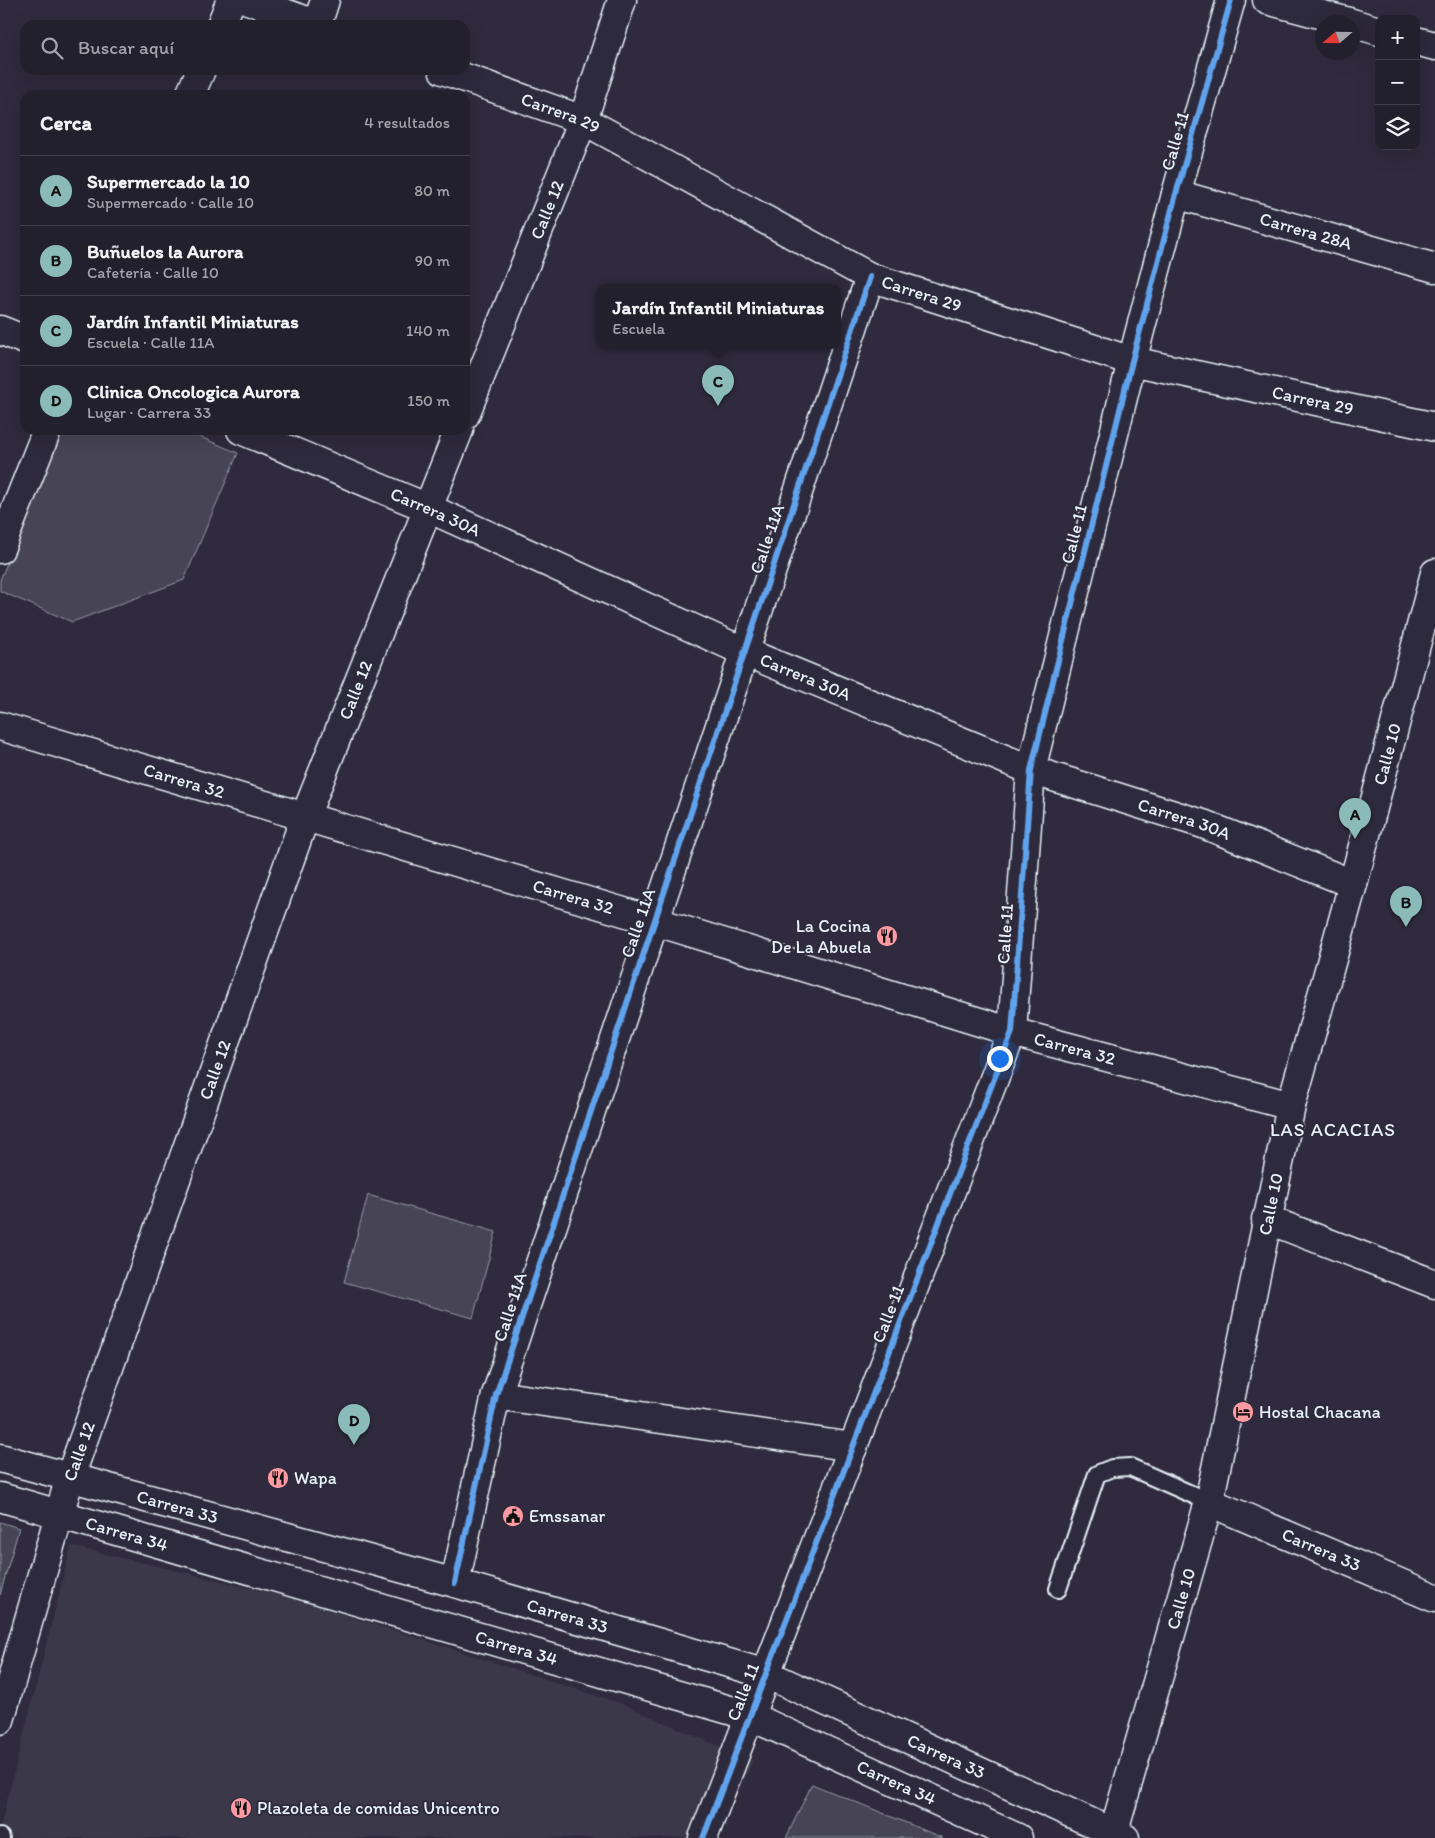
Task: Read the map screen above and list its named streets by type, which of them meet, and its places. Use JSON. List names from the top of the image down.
{
  "streets": {
    "street": [
      "Carrera 29",
      "Calle 11",
      "Calle 12",
      "Carrera 28A",
      "Carrera 30A",
      "Calle 11A",
      "Calle 10",
      "Carrera 32",
      "Carrera 33",
      "Carrera 34"
    ]
  },
  "crossings": [
    ["Carrera 29", "Calle 11"],
    ["Carrera 29", "Calle 12"],
    ["Carrera 29", "Calle 11A"],
    ["Calle 11", "Carrera 28A"],
    ["Calle 11", "Carrera 30A"],
    ["Calle 11", "Carrera 32"],
    ["Calle 11", "Carrera 33"],
    ["Calle 11", "Carrera 34"],
    ["Calle 12", "Carrera 30A"],
    ["Calle 12", "Carrera 32"],
    ["Calle 12", "Carrera 33"],
    ["Calle 12", "Carrera 34"],
    ["Carrera 30A", "Calle 11A"],
    ["Carrera 30A", "Calle 10"],
    ["Calle 11A", "Carrera 32"],
    ["Calle 11A", "Carrera 33"],
    ["Calle 10", "Carrera 32"],
    ["Calle 10", "Carrera 33"]
  ],
  "districts": ["LAS ACACIAS"],
  "places": {
    "restaurant": ["La Cocina De La Abuela", "Wapa", "Plazoleta de comidas Unicentro"],
    "hotel": ["Hostal Chacana"],
    "public building": ["Emssanar"]
  },
  "north": "left",
  "page": {
    "map_buttons": ["+", "−"],
    "search": "Buscar aquí",
    "heading": ["Cerca", "4 resultados"],
    "list": [
      {
        "mark": "A",
        "name": "Supermercado la 10",
        "note": "Supermercado · Calle 10",
        "value": "80 m"
      },
      {
        "mark": "B",
        "name": "Buñuelos la Aurora",
        "note": "Cafetería · Calle 10",
        "value": "90 m"
      },
      {
        "mark": "C",
        "name": "Jardín Infantil Miniaturas",
        "note": "Escuela · Calle 11A",
        "value": "140 m"
      },
      {
        "mark": "D",
        "name": "Clinica Oncologica Aurora",
        "note": "Lugar · Carrera 33",
        "value": "150 m"
      }
    ],
    "popup": ["Jardín Infantil Miniaturas", "Escuela"],
    "pins": [
      "C",
      "A",
      "B",
      "D"
    ]
  }
}
